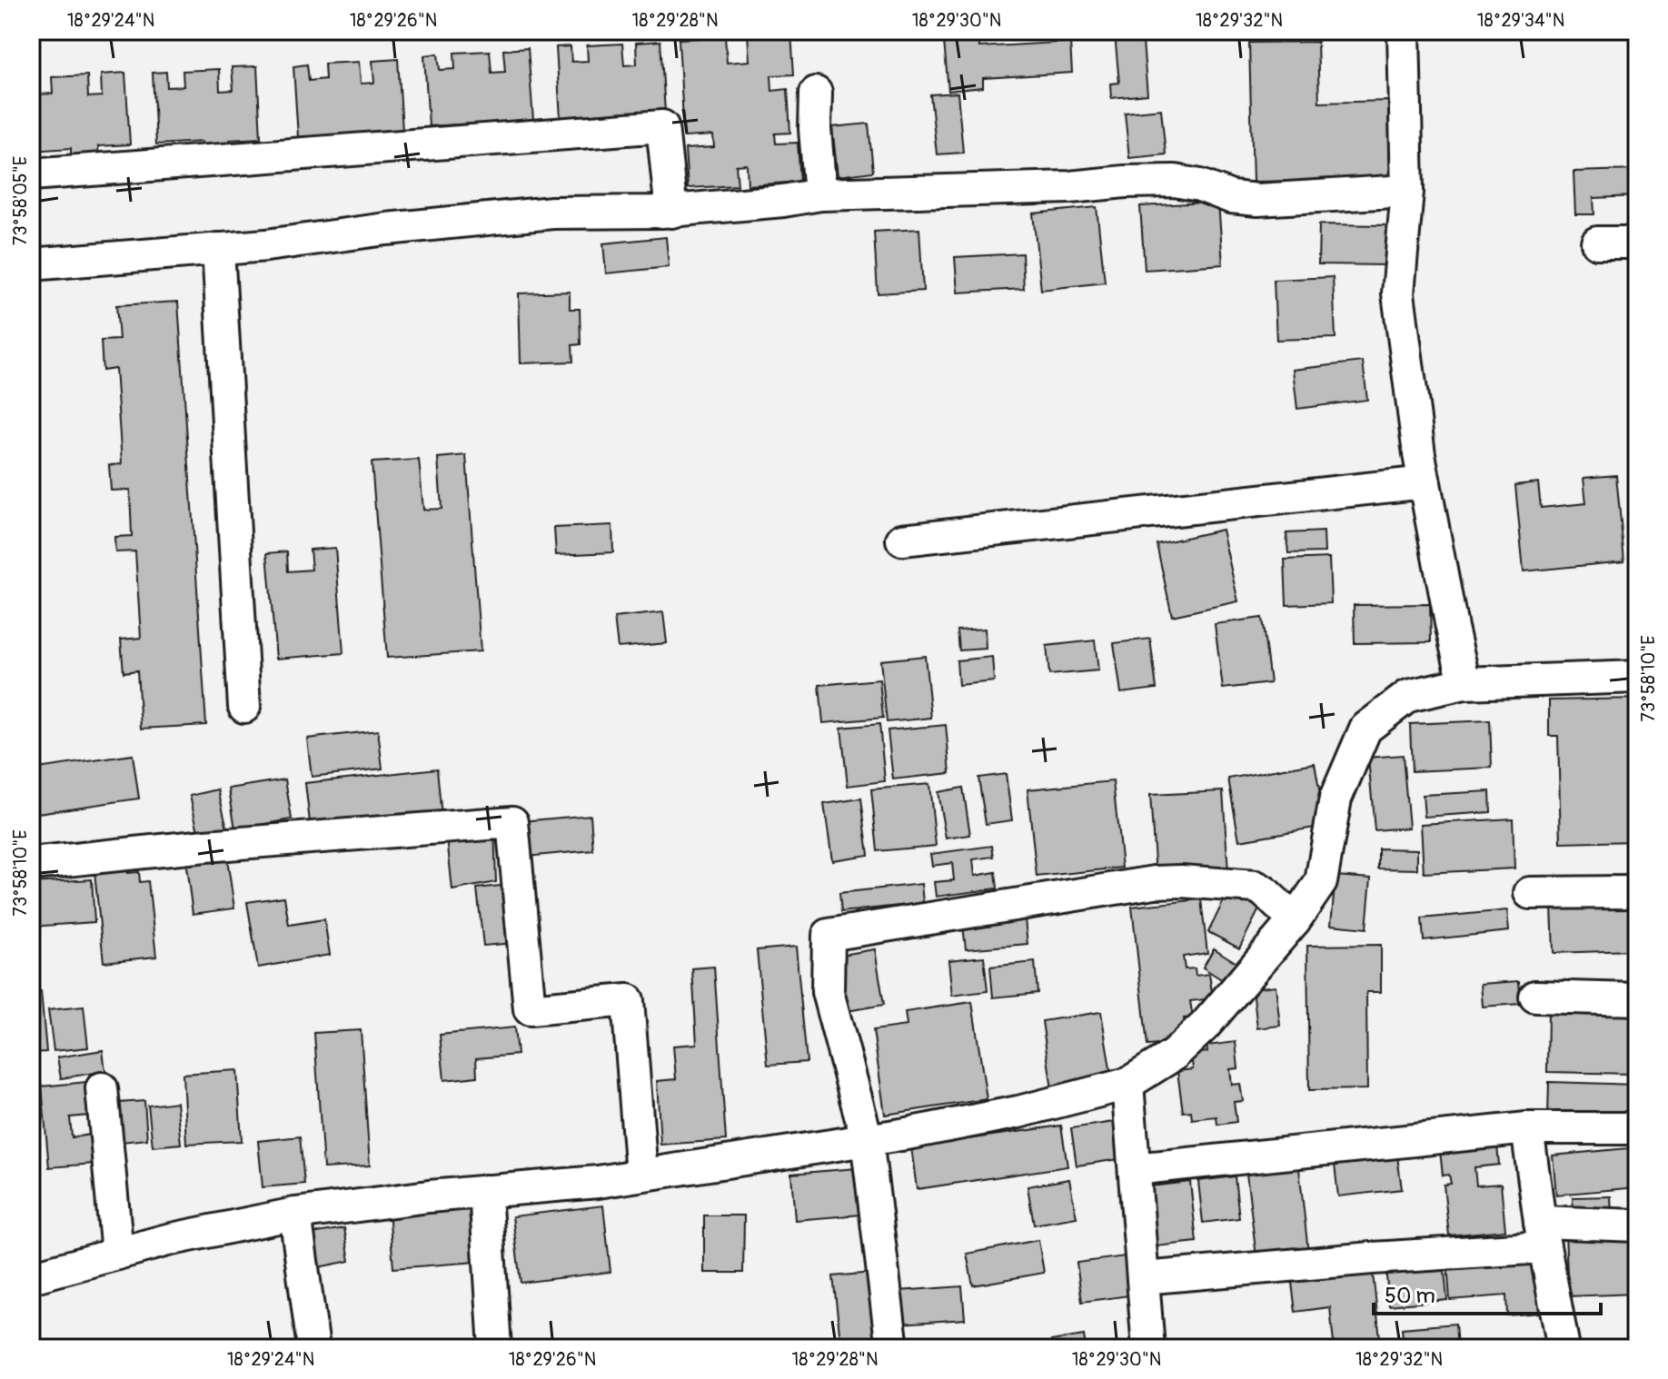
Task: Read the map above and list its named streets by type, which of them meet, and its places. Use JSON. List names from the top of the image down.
{
  "scale_bar": "50 m",
  "coordinates": [
    "18°29'24\"N",
    "18°29'26\"N",
    "18°29'28\"N",
    "18°29'30\"N",
    "18°29'32\"N",
    "18°29'34\"N",
    "73°58'05\"E",
    "73°58'10\"E"
  ]
}
